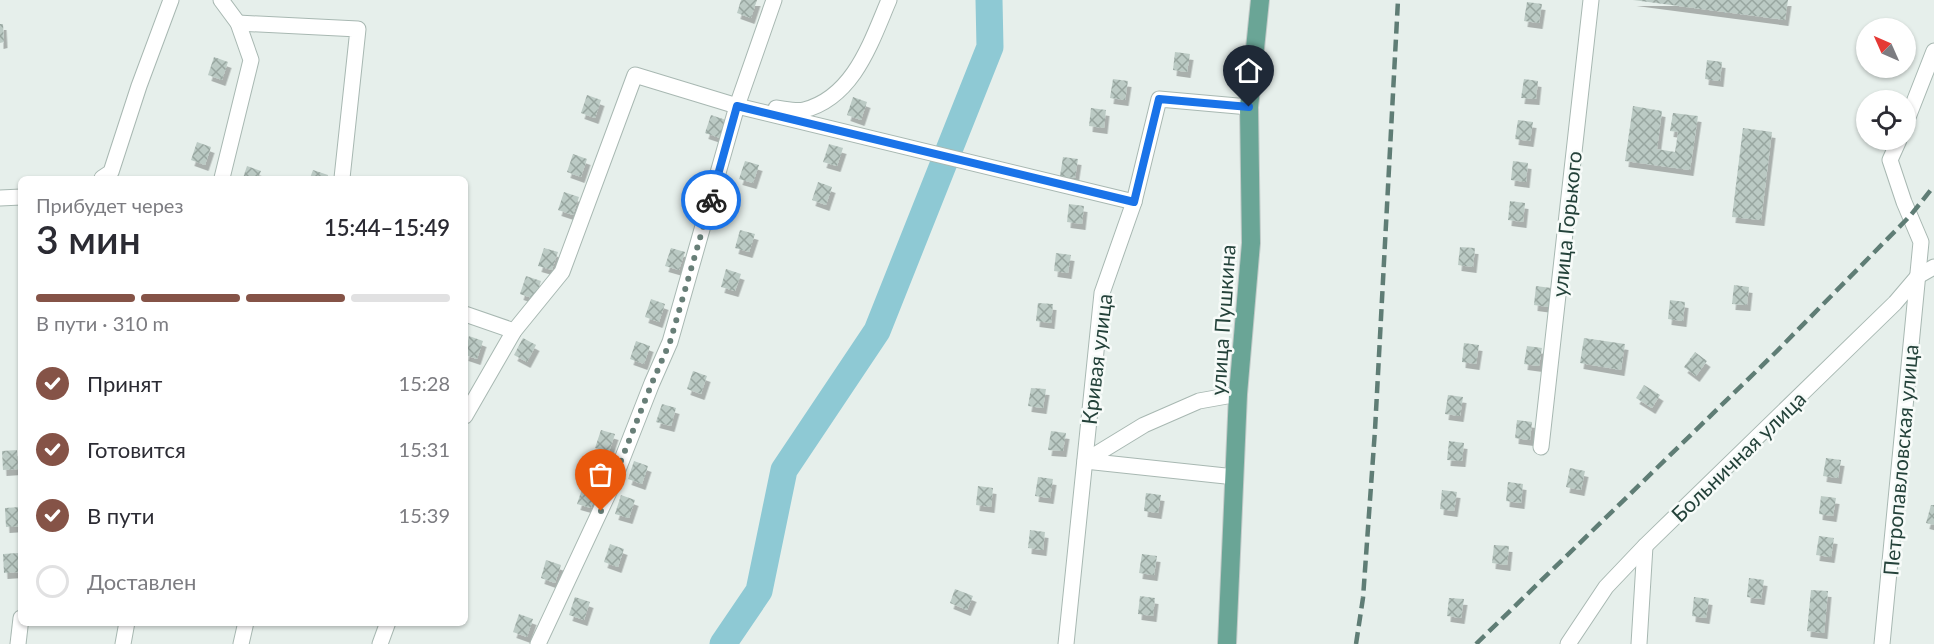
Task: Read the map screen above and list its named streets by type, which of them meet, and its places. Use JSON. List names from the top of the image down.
{
  "streets": {
    "main road": ["улица Пушкина"],
    "street": [
      "улица Горького",
      "Кривая улица",
      "Больничная улица",
      "Петропавловская улица"
    ]
  },
  "crossings": [
    ["улица Пушкина", "Кривая улица"],
    ["Больничная улица", "Петропавловская улица"]
  ],
  "north": "top left",
  "page": {
    "heading": ["3 мин", "Прибудет через", "15:44–15:49"],
    "bar": "В пути · 310 m",
    "list": [
      ["Принят", "15:28"],
      ["Готовится", "15:31"],
      ["В пути", "15:39"],
      "Доставлен"
    ]
  }
}
